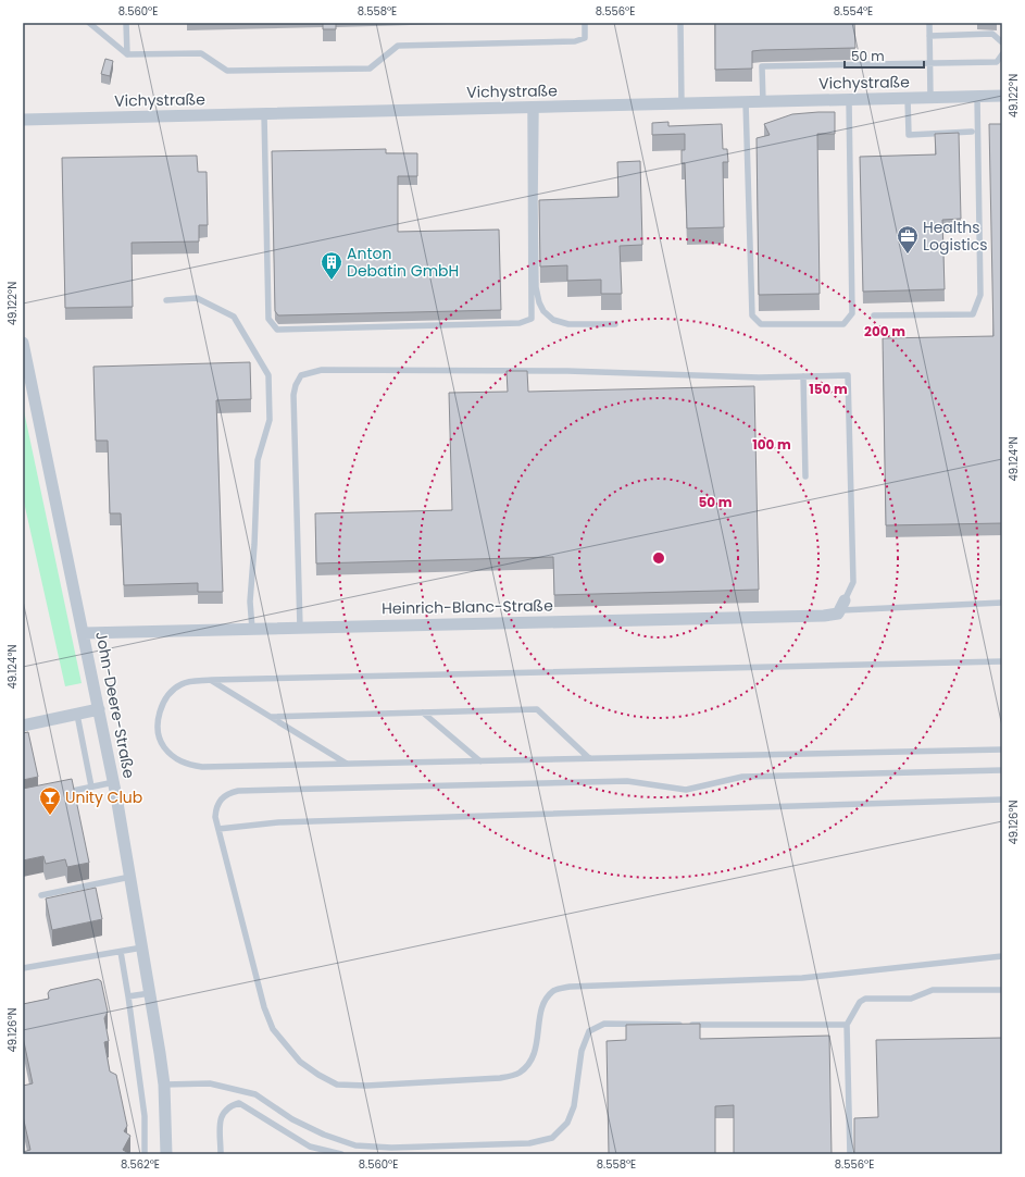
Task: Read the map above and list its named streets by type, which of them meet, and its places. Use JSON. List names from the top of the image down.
{
  "streets": {
    "street": ["Vichystraße", "Heinrich-Blanc-Straße", "John-Deere-Straße"]
  },
  "crossings": [
    ["Heinrich-Blanc-Straße", "John-Deere-Straße"]
  ],
  "places": {
    "office": ["Healths Logistics"],
    "building": ["Anton Debatin GmbH"],
    "bar": ["Unity Club"]
  },
  "scale_bar": "50 m",
  "coordinates": [
    "8.560°E",
    "8.558°E",
    "8.556°E",
    "8.554°E",
    "49.122°N",
    "49.124°N",
    "49.126°N",
    "8.562°E"
  ],
  "rings": [
    "200 m",
    "150 m",
    "100 m",
    "50 m"
  ]
}
